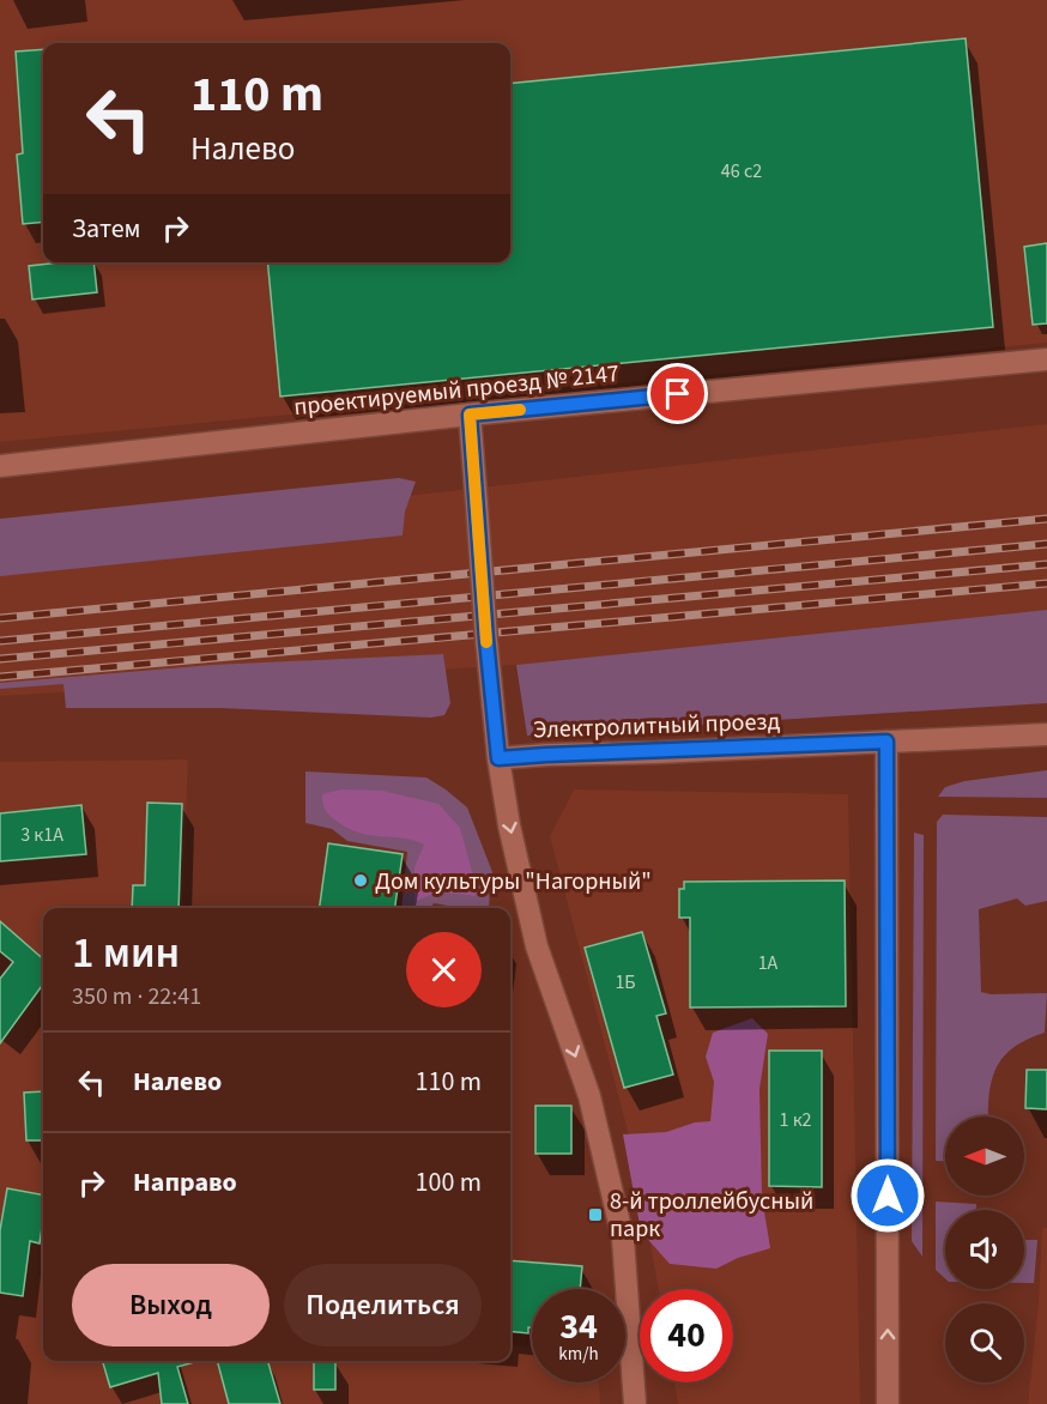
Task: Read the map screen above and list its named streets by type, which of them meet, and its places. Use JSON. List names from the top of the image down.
{
  "streets": {
    "street": ["проектируемый проезд № 2147", "Электролитный проезд"]
  },
  "places": {
    "other": ["Дом культуры \"Нагорный\""],
    "transit": ["8-й троллейбусный парк"]
  },
  "house_numbers": [
    "46 с2",
    "3 к1А",
    "1А",
    "1Б",
    "1 к2"
  ],
  "north": "left",
  "page": {
    "turn": ["110 m", "Налево"],
    "then": "Затем",
    "heading": ["1 мин", "350 m · 22:41"],
    "list": [
      {
        "name": "Налево",
        "value": "110 m"
      },
      {
        "name": "Направо",
        "value": "100 m"
      }
    ],
    "buttons": ["Выход", "Поделиться"],
    "speed": "34 km/h",
    "limit": "40"
  }
}
